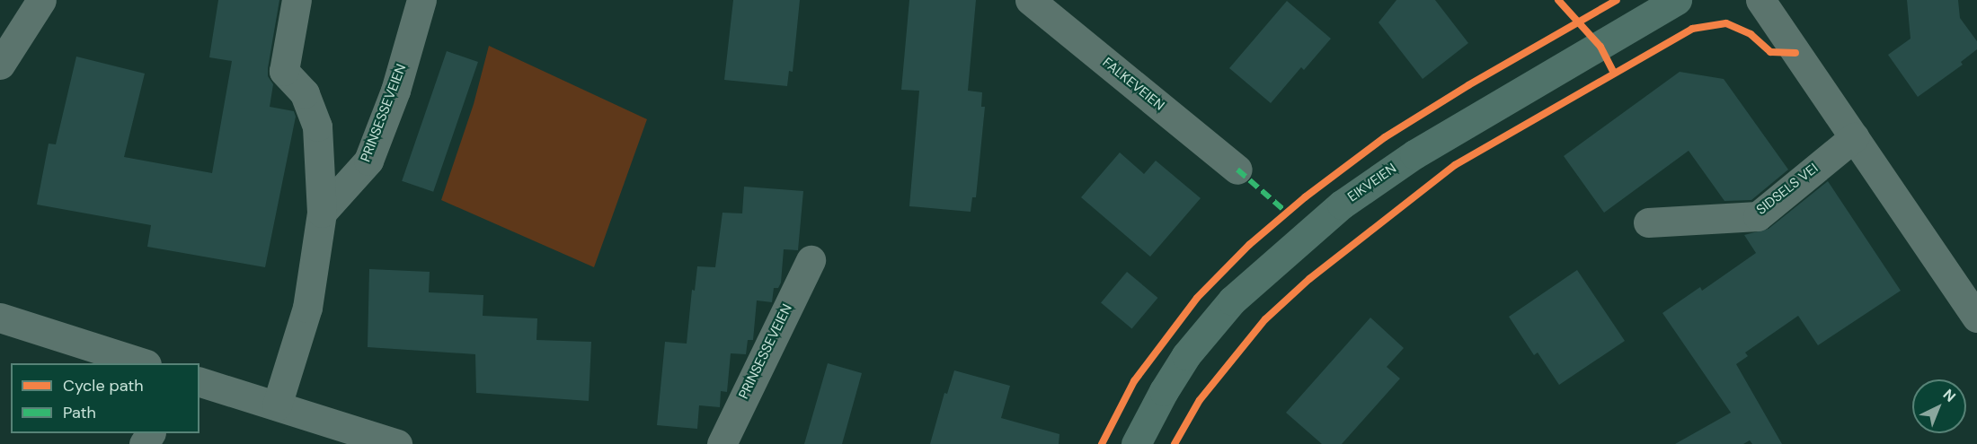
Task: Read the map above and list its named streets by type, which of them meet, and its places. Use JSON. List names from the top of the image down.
{
  "streets": {
    "main road": ["EIKVEIEN"],
    "street": ["FALKEVEIEN", "PRINSESSEVEIEN", "SIDSELS VEI"]
  },
  "legend": ["Cycle path", "Path"],
  "north": "top right"
}
